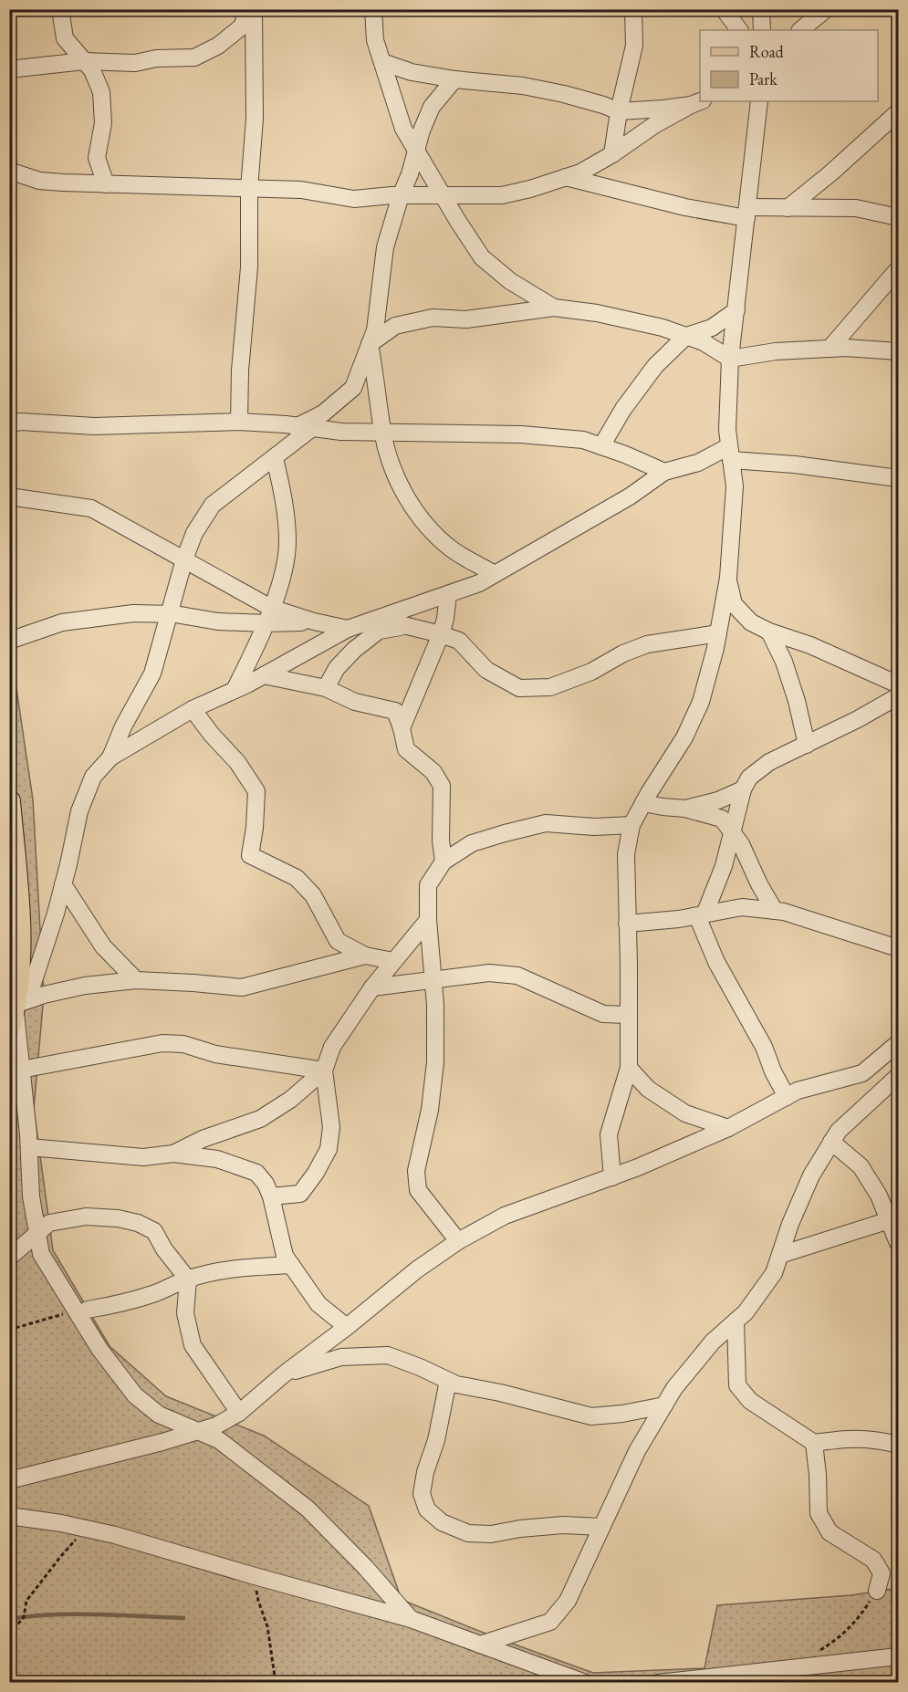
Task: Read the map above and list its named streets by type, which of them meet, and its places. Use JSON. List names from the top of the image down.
{
  "legend": ["Road", "Park"]
}
